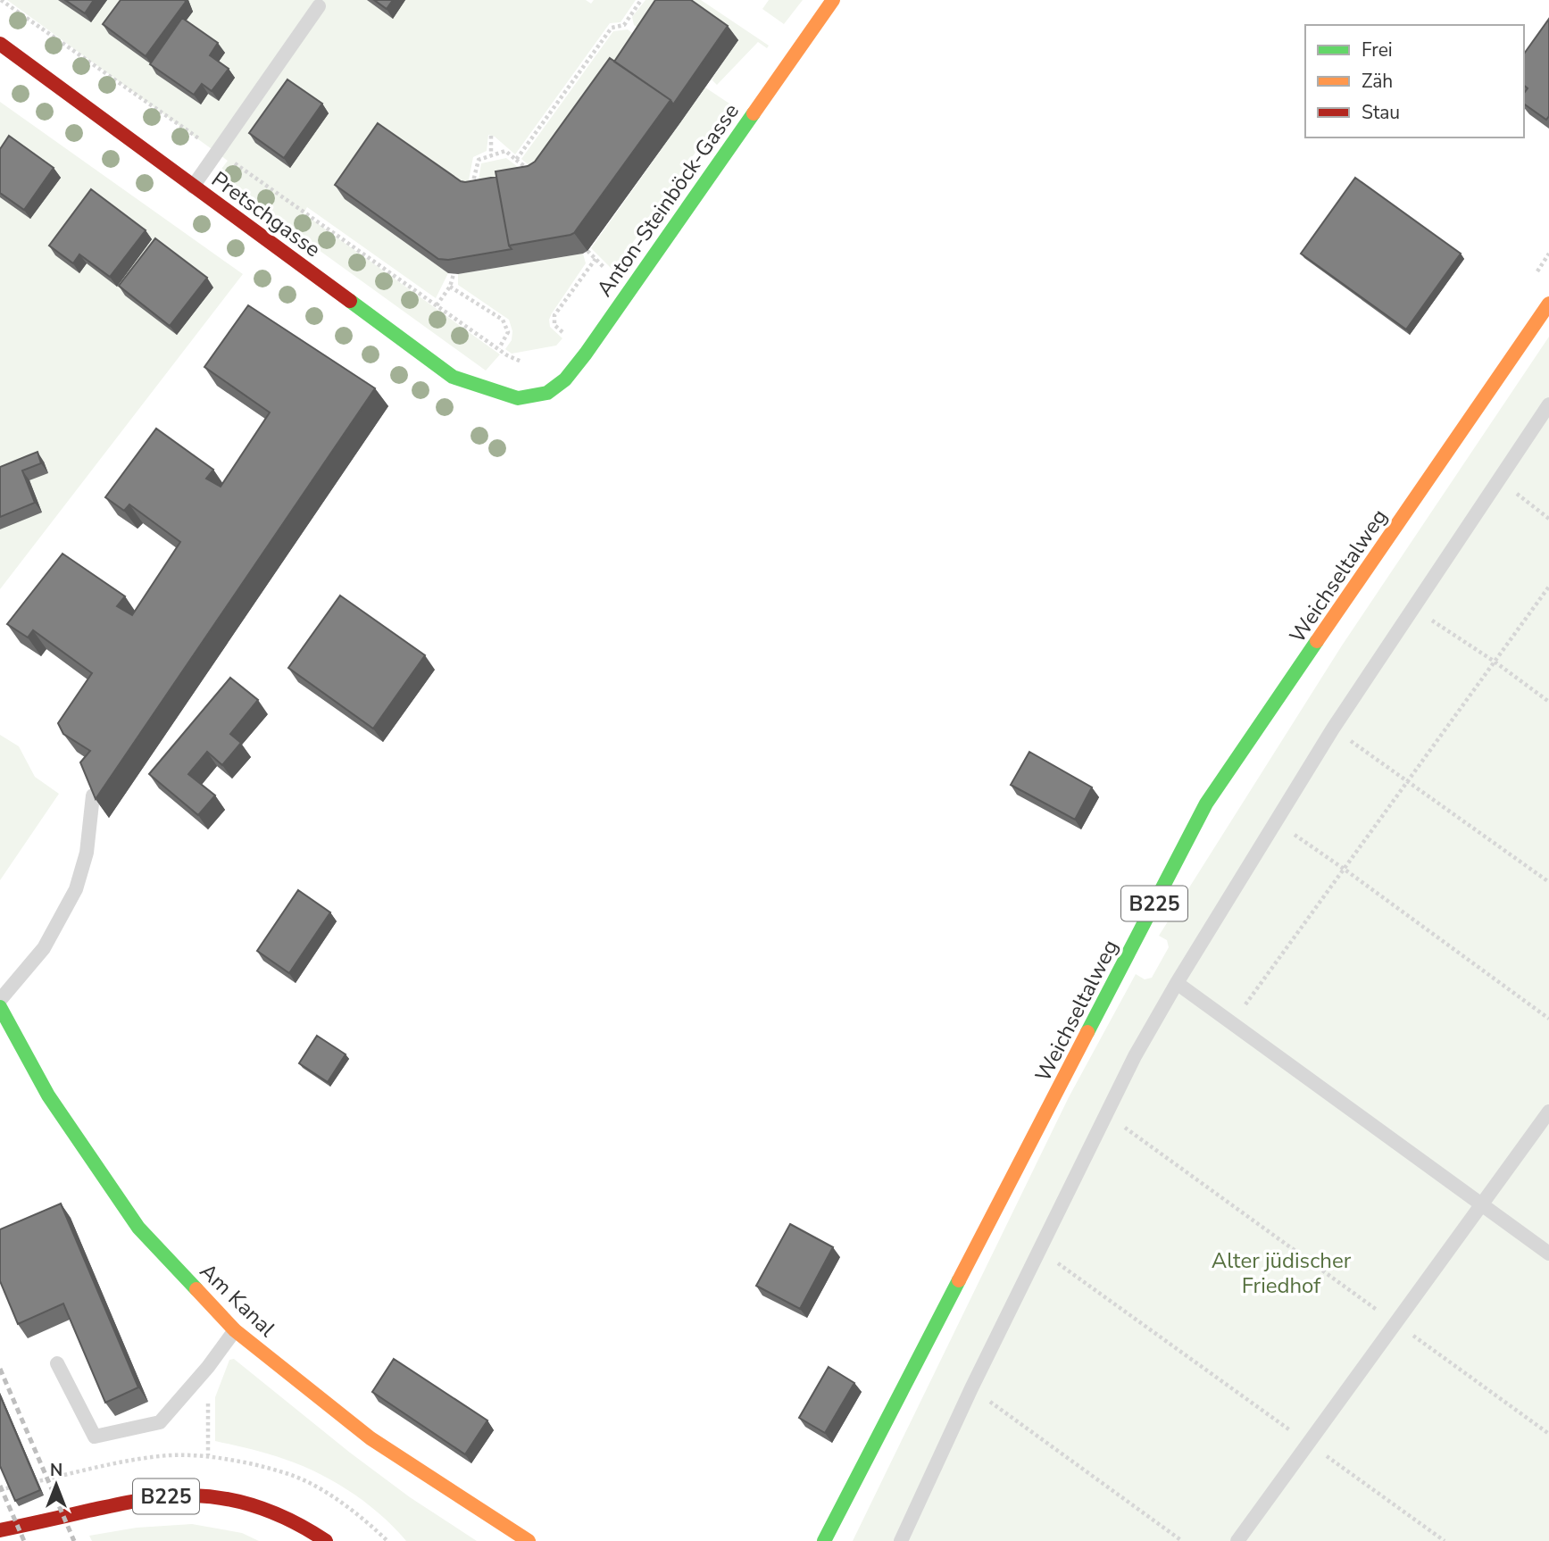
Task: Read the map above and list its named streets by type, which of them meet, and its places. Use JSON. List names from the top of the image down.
{
  "streets": {
    "street": [
      "Anton-Steinböck-Gasse",
      "Pretschgasse",
      "Weichseltalweg",
      "B225",
      "Am Kanal"
    ]
  },
  "crossings": [
    ["Anton-Steinböck-Gasse", "Pretschgasse"]
  ],
  "parks": ["Alter jüdischer Friedhof"],
  "legend": ["Frei", "Zäh", "Stau"],
  "north": "top"
}
